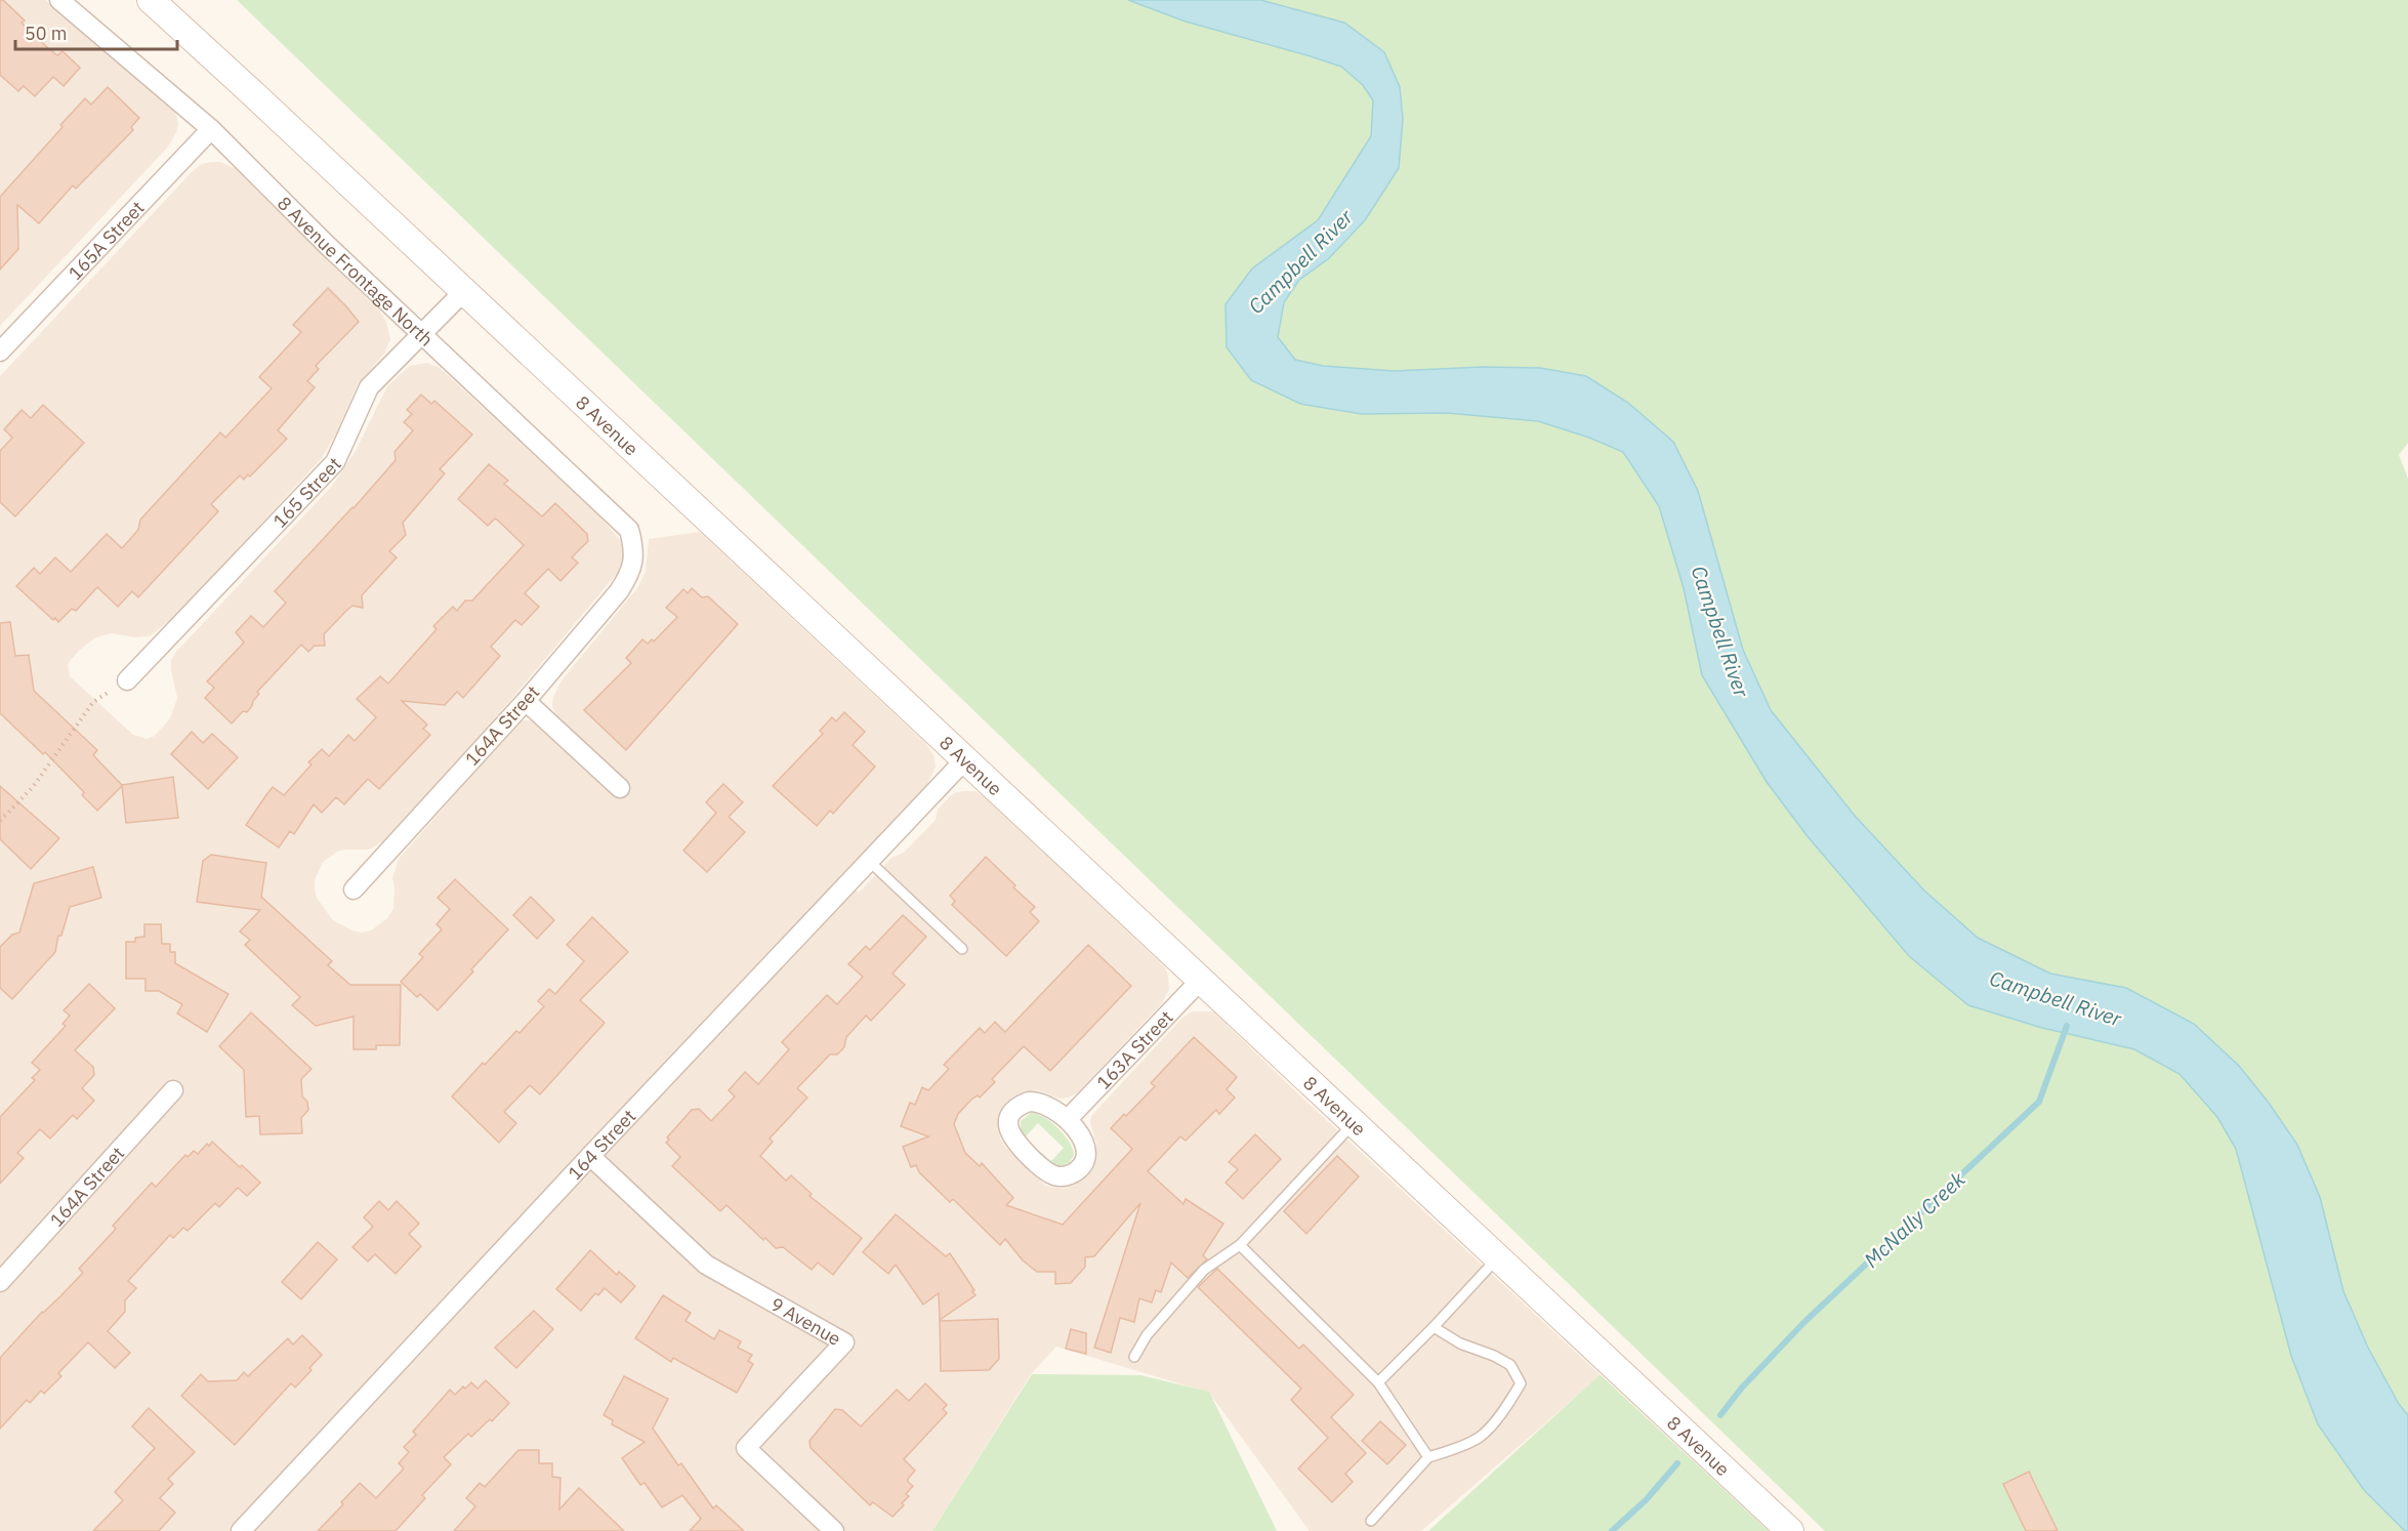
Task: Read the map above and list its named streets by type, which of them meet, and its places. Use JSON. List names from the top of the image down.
{
  "streets": {
    "main road": ["8 Avenue"],
    "street": [
      "165A Street",
      "8 Avenue Frontage North",
      "165 Street",
      "164A Street",
      "163A Street",
      "164 Street",
      "9 Avenue"
    ]
  },
  "crossings": [
    ["165A Street", "8 Avenue Frontage North"],
    ["8 Avenue Frontage North", "165 Street"],
    ["8 Avenue Frontage North", "164A Street"],
    ["8 Avenue", "165 Street"],
    ["8 Avenue", "163A Street"],
    ["8 Avenue", "164 Street"],
    ["164 Street", "9 Avenue"]
  ],
  "water": ["Campbell River", "McNally Creek"],
  "scale_bar": "50 m"
}
